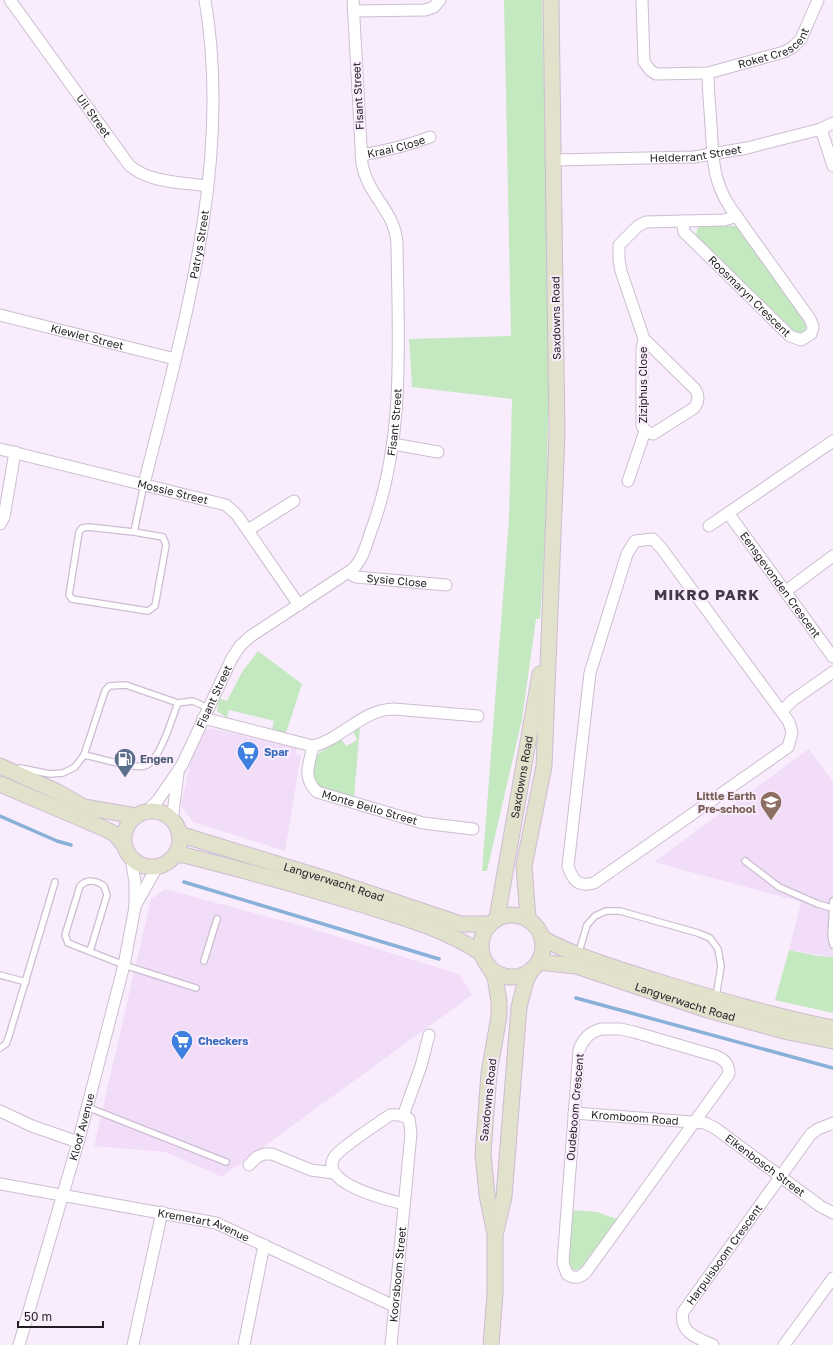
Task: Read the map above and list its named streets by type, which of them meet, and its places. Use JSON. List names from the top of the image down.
{
  "streets": {
    "street": [
      "Roket Crescent",
      "Fisant Street",
      "Uil Street",
      "Kraai Close",
      "Helderrant Street",
      "Patrys Street",
      "Roosmaryn Crescent",
      "Saxdowns Road",
      "Kiewiet Street",
      "Ziziphus Close",
      "Mossie Street",
      "Sysie Close",
      "Eensgevonden Crescent",
      "Monte Bello Street",
      "Langverwacht Road",
      "Oudeboom Crescent",
      "Kromboom Road",
      "Kloof Avenue",
      "Eikenbosch Street",
      "Kremetart Avenue",
      "Harpuisboom Crescent",
      "Koorsboom Street"
    ]
  },
  "crossings": [
    ["Fisant Street", "Kraai Close"],
    ["Fisant Street", "Mossie Street"],
    ["Fisant Street", "Sysie Close"],
    ["Fisant Street", "Langverwacht Road"],
    ["Fisant Street", "Kloof Avenue"],
    ["Uil Street", "Patrys Street"],
    ["Helderrant Street", "Roosmaryn Crescent"],
    ["Helderrant Street", "Saxdowns Road"],
    ["Patrys Street", "Kiewiet Street"],
    ["Patrys Street", "Mossie Street"],
    ["Roosmaryn Crescent", "Ziziphus Close"],
    ["Saxdowns Road", "Langverwacht Road"],
    ["Langverwacht Road", "Kloof Avenue"],
    ["Oudeboom Crescent", "Kromboom Road"],
    ["Oudeboom Crescent", "Eikenbosch Street"],
    ["Kromboom Road", "Eikenbosch Street"],
    ["Kloof Avenue", "Kremetart Avenue"],
    ["Eikenbosch Street", "Harpuisboom Crescent"],
    ["Kremetart Avenue", "Koorsboom Street"]
  ],
  "districts": ["MIKRO PARK"],
  "places": {
    "supermarket": ["Spar", "Checkers"],
    "fuel station": ["Engen"],
    "school or university": ["Little Earth Pre-school"]
  },
  "scale_bar": "50 m"
}
